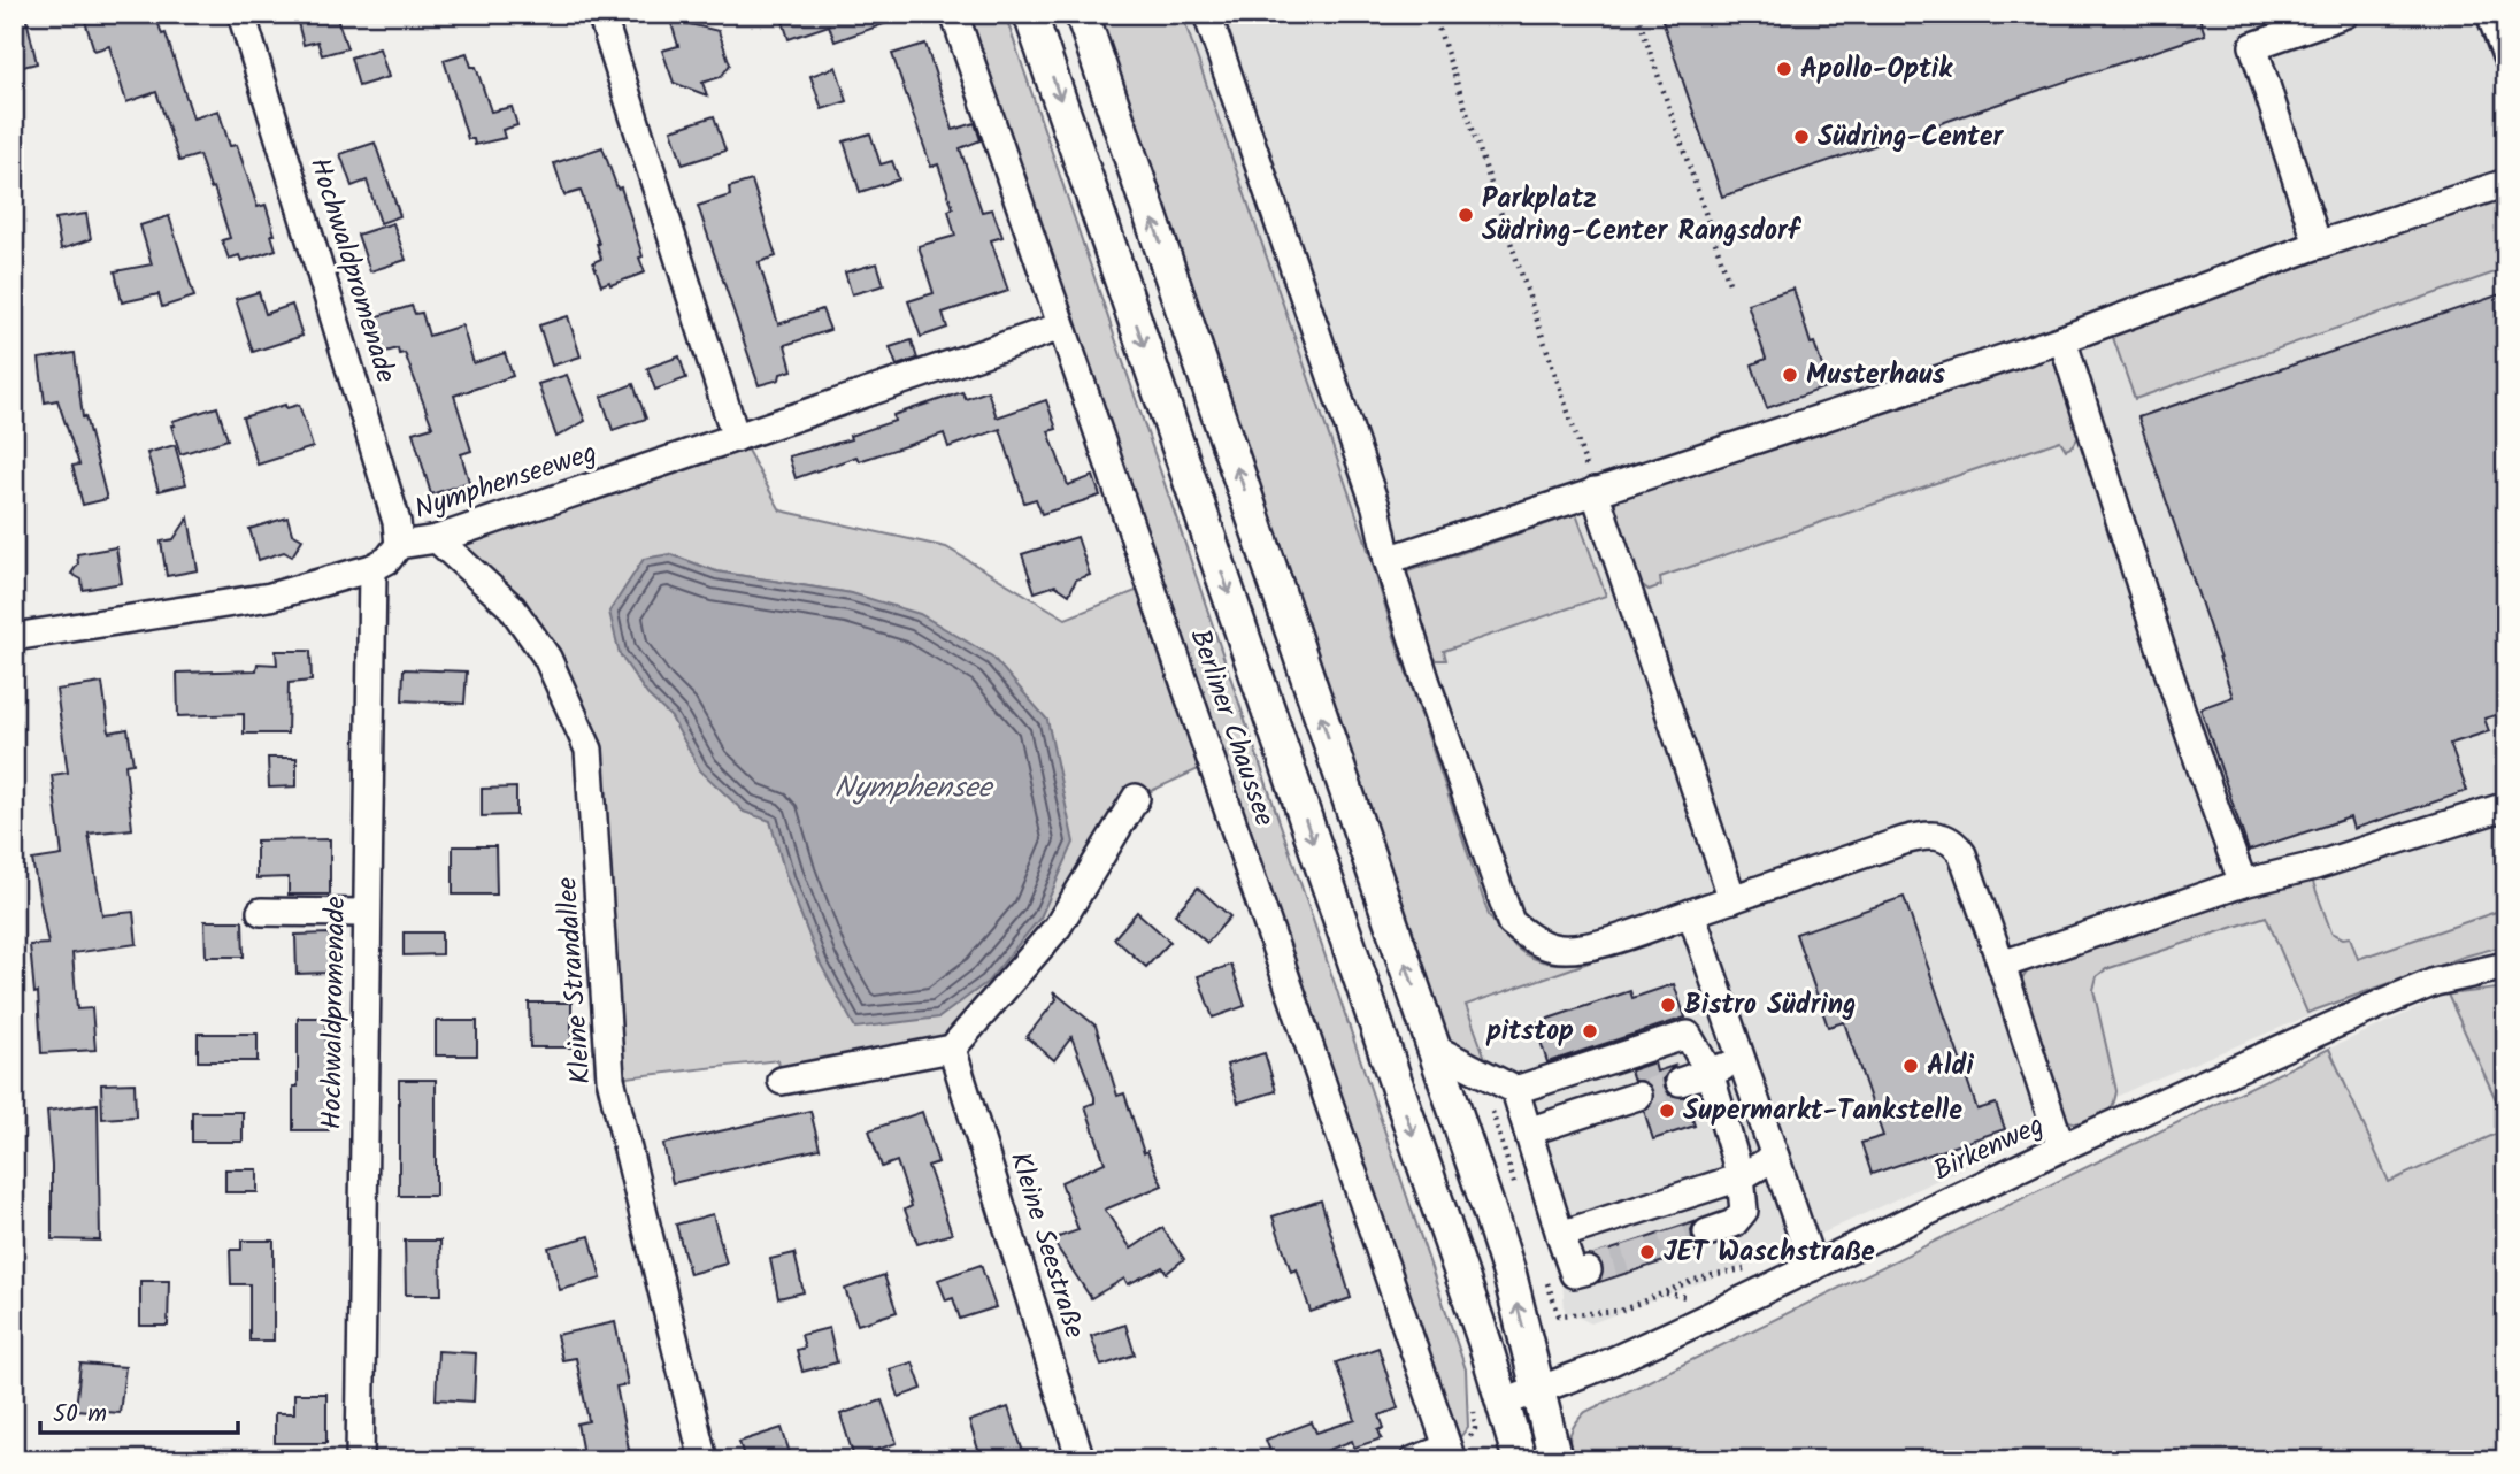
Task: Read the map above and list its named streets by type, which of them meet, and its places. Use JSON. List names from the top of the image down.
{
  "streets": {
    "street": [
      "Hochwaldpromenade",
      "Nymphenseeweg",
      "Berliner Chaussee",
      "Kleine Strandallee",
      "Birkenweg",
      "Kleine Seestraße"
    ]
  },
  "crossings": [
    ["Hochwaldpromenade", "Nymphenseeweg"],
    ["Nymphenseeweg", "Berliner Chaussee"],
    ["Nymphenseeweg", "Kleine Strandallee"]
  ],
  "water": ["Nymphensee"],
  "places": [
    "Apollo-Optik",
    "Südring-Center",
    "Parkplatz Südring-Center Rangsdorf",
    "Musterhaus",
    "Bistro Südring",
    "pitstop",
    "Aldi",
    "Supermarkt-Tankstelle",
    "JET Waschstraße"
  ],
  "scale_bar": "50 m"
}
